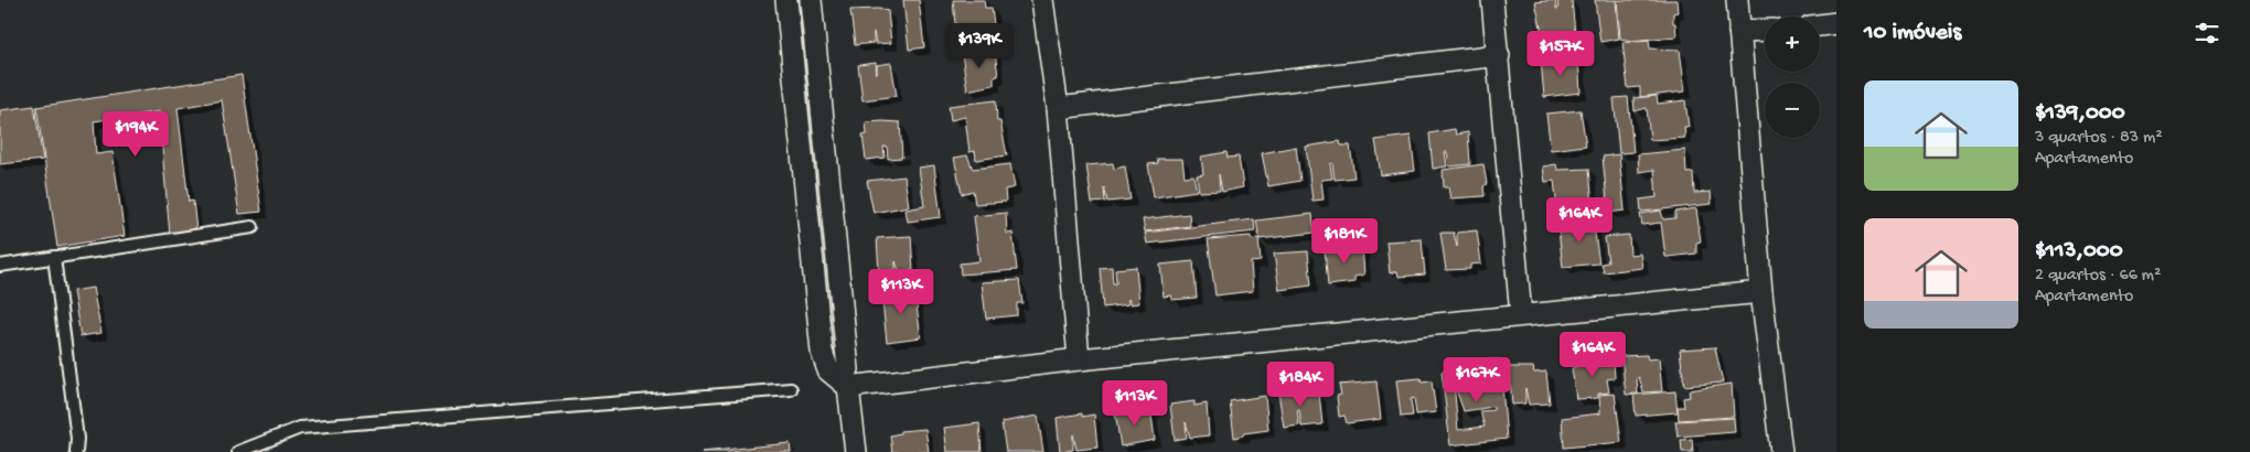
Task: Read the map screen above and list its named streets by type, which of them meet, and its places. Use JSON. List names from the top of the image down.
{
  "page": {
    "heading": "10 imóveis",
    "map_buttons": ["+", "−"],
    "price": [
      "$139K",
      "$157K",
      "$194K",
      "$164K",
      "$181K",
      "$113K",
      "$164K",
      "$167K",
      "$184K",
      "$113K"
    ],
    "list": [
      {
        "name": "$139,000",
        "note": "3 quartos · 83 m² · Apartamento"
      },
      {
        "name": "$113,000",
        "note": "2 quartos · 66 m² · Apartamento"
      }
    ]
  }
}
